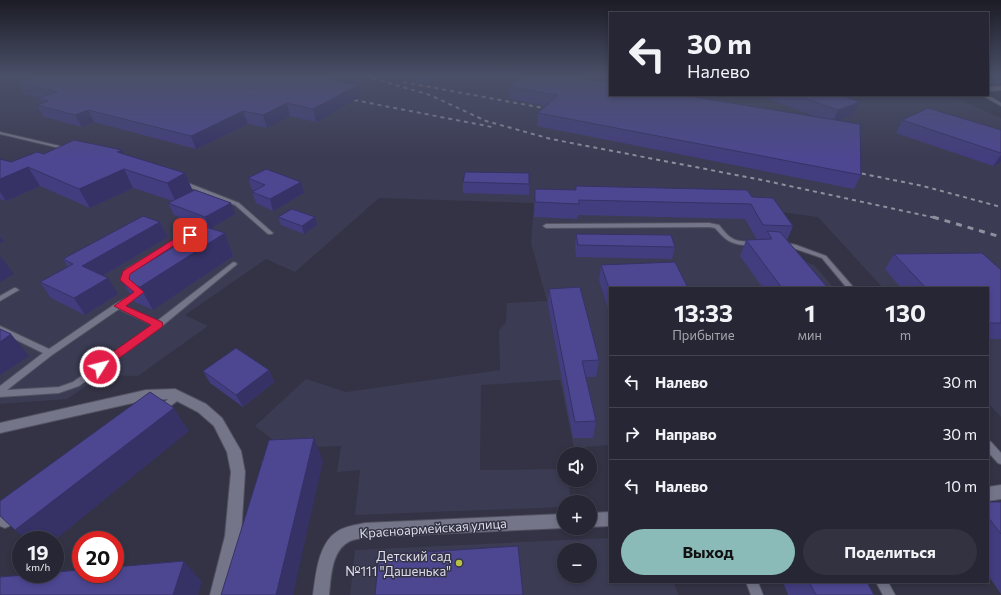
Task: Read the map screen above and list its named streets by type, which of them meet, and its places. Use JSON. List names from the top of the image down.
{
  "streets": {
    "street": ["Красноармейская улица"]
  },
  "places": ["Детский сад №111 \"Дашенька\""],
  "page": {
    "turn": ["30 m", "Налево"],
    "eta": [
      "13:33",
      "Прибытие",
      "1",
      "мин",
      "130",
      "m"
    ],
    "list": [
      {
        "name": "Налево",
        "value": "30 m"
      },
      {
        "name": "Направо",
        "value": "30 m"
      },
      {
        "name": "Налево",
        "value": "10 m"
      }
    ],
    "map_buttons": ["+", "−"],
    "buttons": ["Выход", "Поделиться"],
    "speed": "19 km/h",
    "limit": "20"
  }
}
